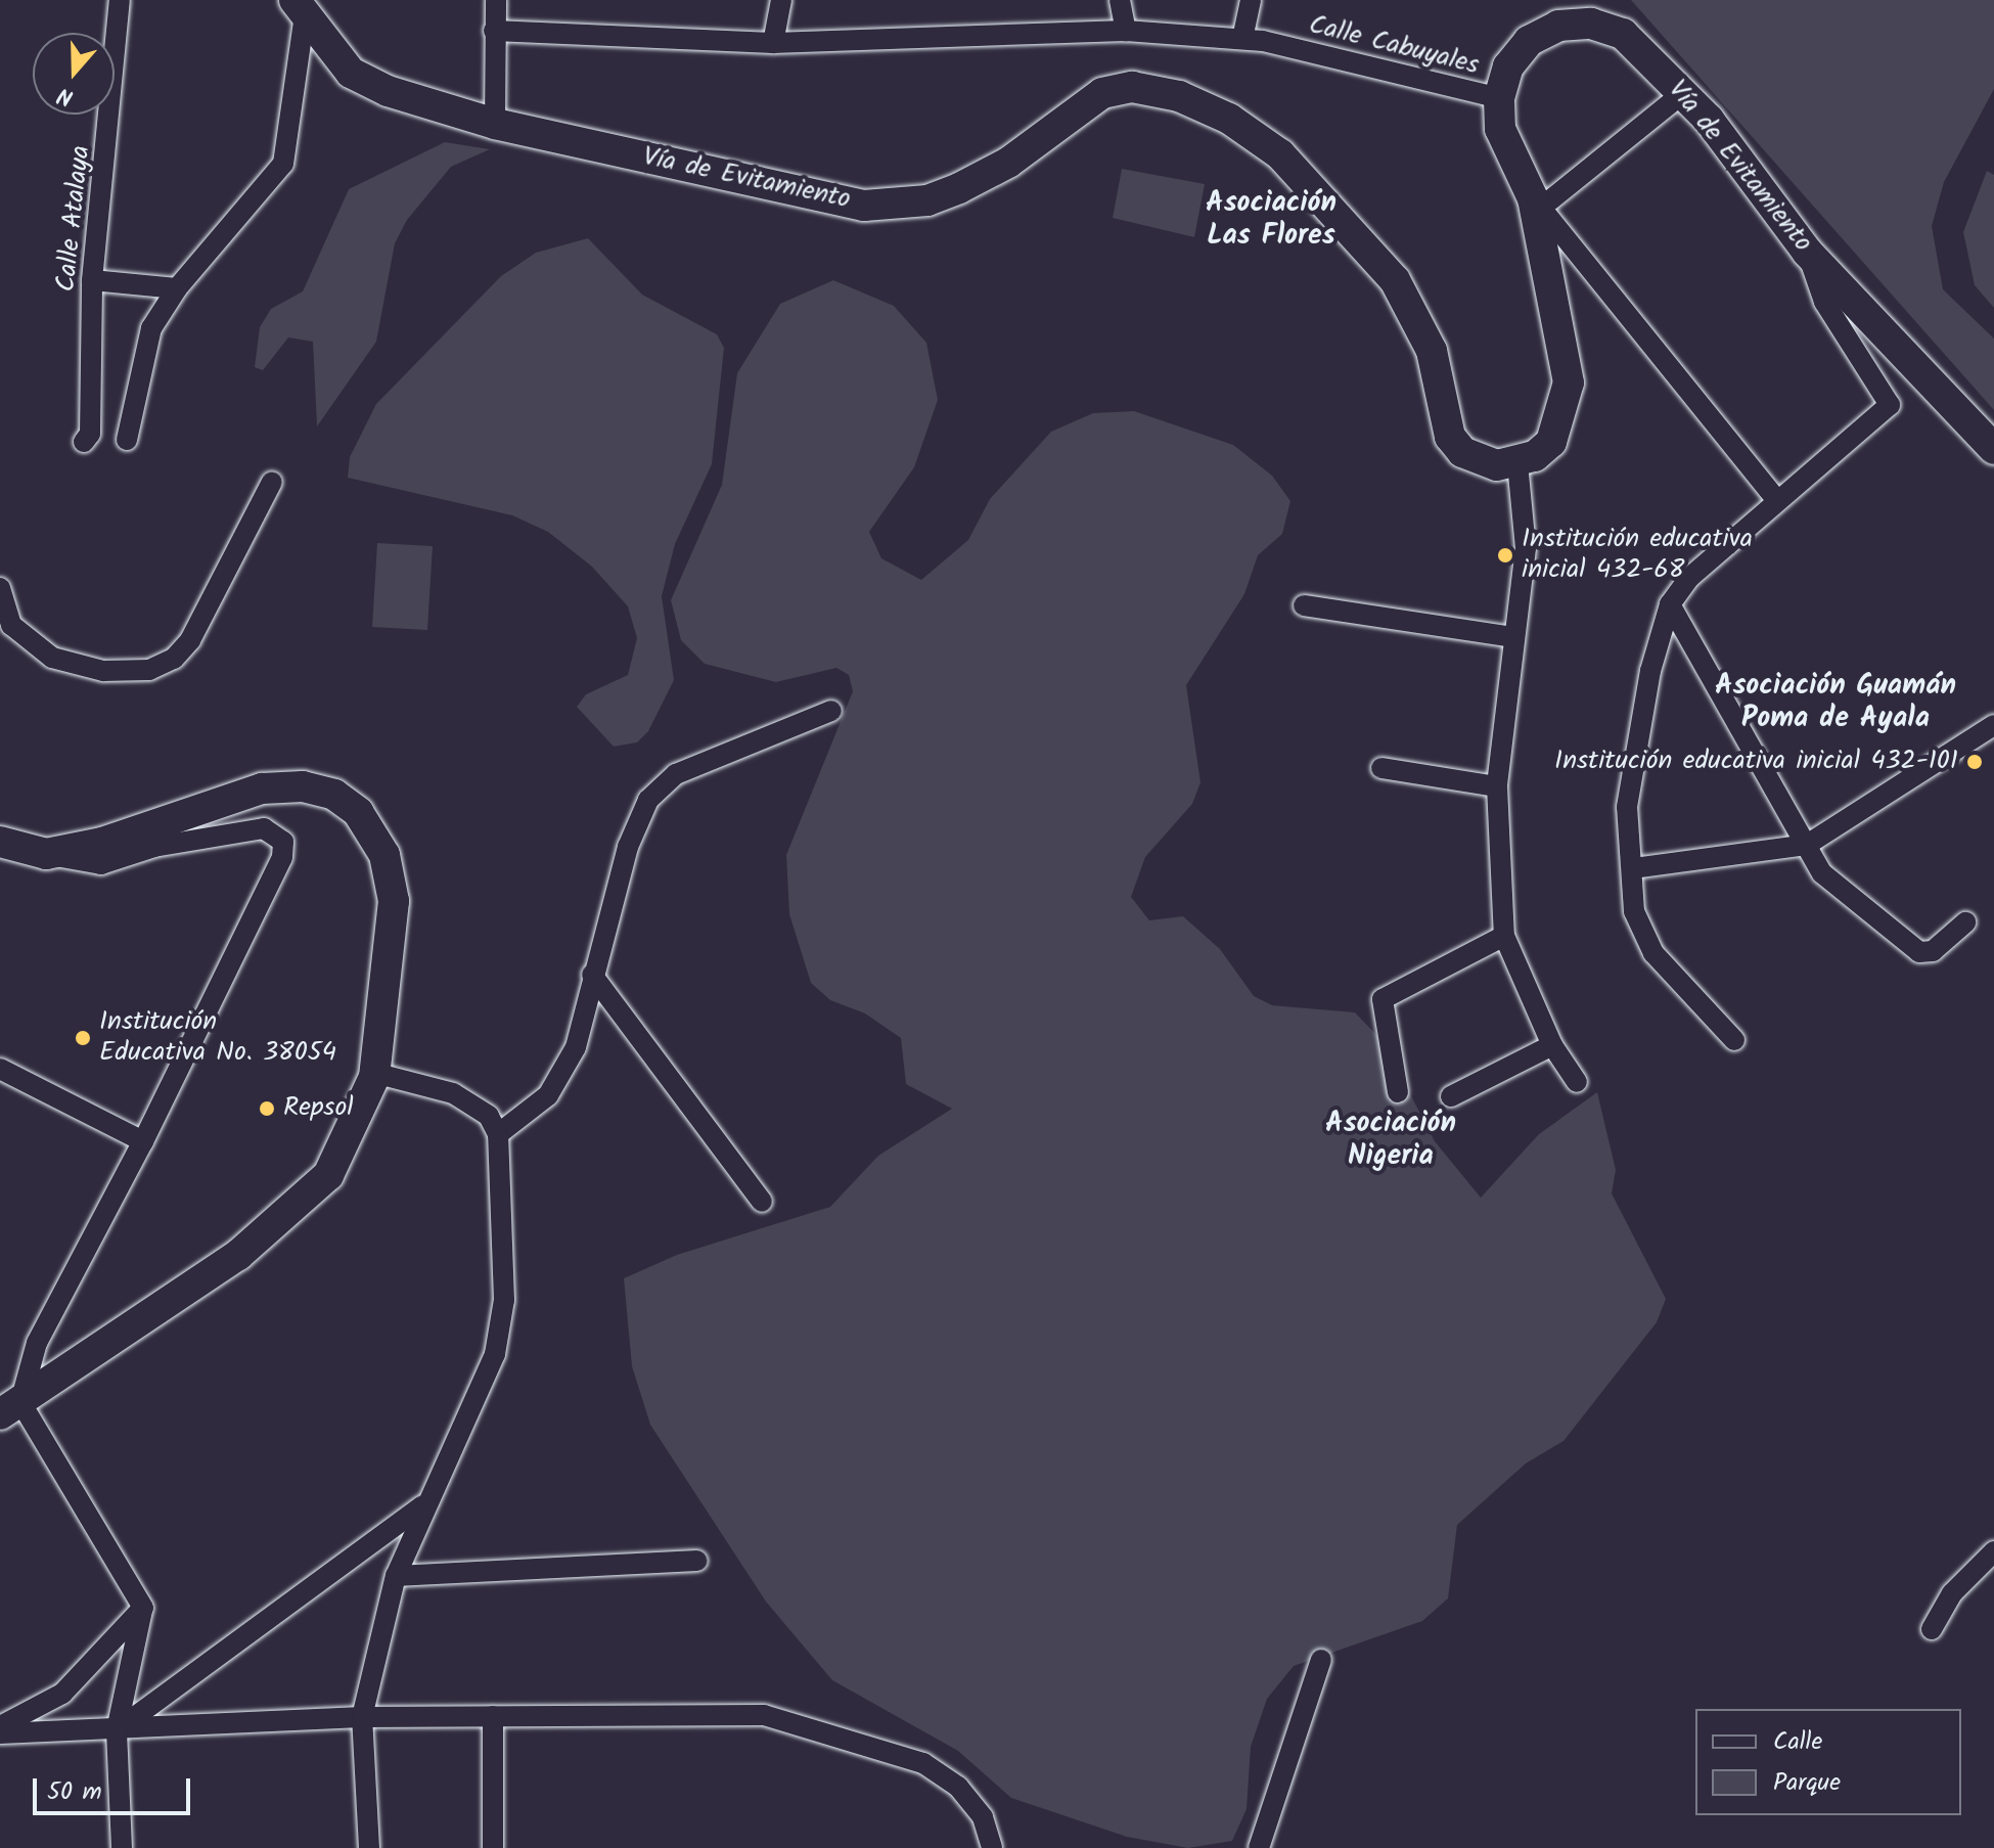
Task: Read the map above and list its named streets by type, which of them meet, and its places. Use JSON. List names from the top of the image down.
{
  "streets": {
    "highway": ["Vía de Evitamiento"],
    "street": ["Calle Cabuyales", "Calle Atalaya"]
  },
  "crossings": [
    ["Calle Cabuyales", "Vía de Evitamiento"]
  ],
  "districts": ["Asociación Las Flores", "Asociación Guamán Poma de Ayala", "Asociación Nigeria"],
  "places": [
    "Institución educativa inicial 432-68",
    "Institución educativa inicial 432-101",
    "Institución Educativa No. 38054",
    "Repsol"
  ],
  "legend": ["Calle", "Parque"],
  "scale_bar": "50 m",
  "north": "bottom"
}
